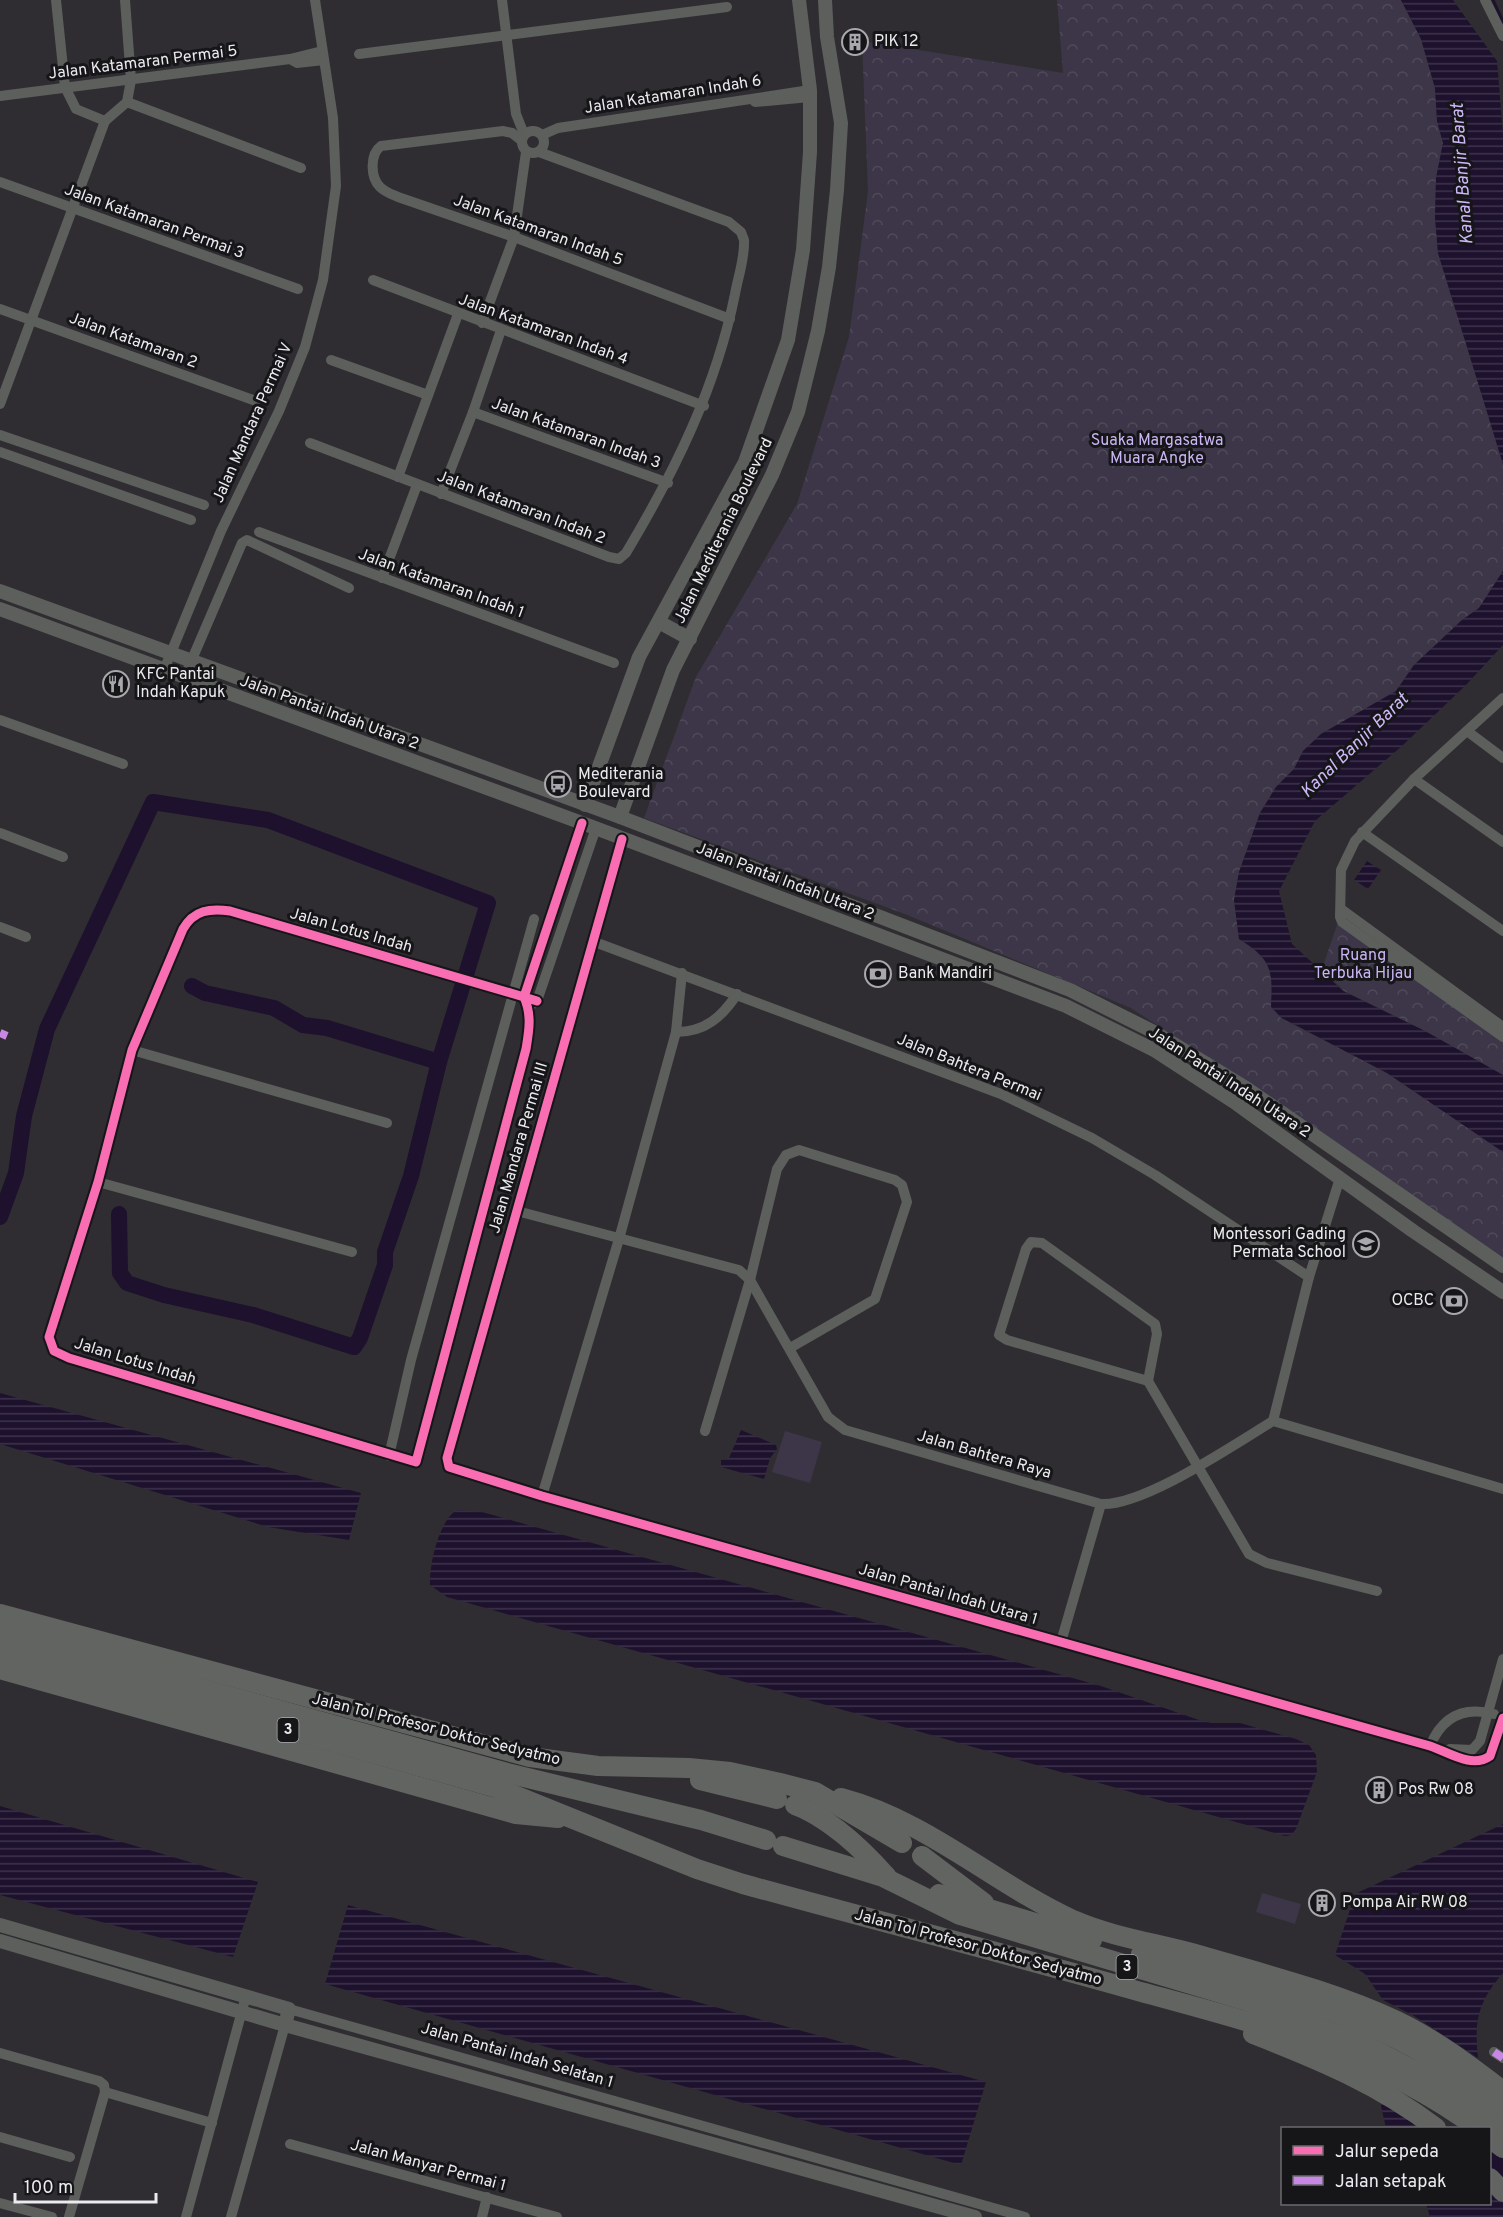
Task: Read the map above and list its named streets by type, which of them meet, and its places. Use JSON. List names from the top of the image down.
{
  "streets": {
    "highway": ["3", "Jalan Tol Profesor Doktor Sedyatmo"],
    "street": [
      "Jalan Katamaran Permai 5",
      "Jalan Katamaran Indah 6",
      "Jalan Katamaran Permai 3",
      "Jalan Katamaran Indah 5",
      "Jalan Katamaran Indah 4",
      "Jalan Katamaran 2",
      "Jalan Mandara Permai V",
      "Jalan Katamaran Indah 3",
      "Jalan Katamaran Indah 2",
      "Jalan Mediterania Boulevard",
      "Jalan Katamaran Indah 1",
      "Jalan Pantai Indah Utara 2",
      "Jalan Lotus Indah",
      "Jalan Bahtera Permai",
      "Jalan Mandara Permai III",
      "Jalan Bahtera Raya",
      "Jalan Pantai Indah Utara 1",
      "Jalan Pantai Indah Selatan 1",
      "Jalan Manyar Permai 1"
    ]
  },
  "crossings": [
    ["Jalan Katamaran Permai 5", "Jalan Mandara Permai V"],
    ["Jalan Katamaran Indah 6", "Jalan Katamaran Indah 5"],
    ["Jalan Katamaran Indah 6", "Jalan Katamaran Indah 2"],
    ["Jalan Katamaran Indah 6", "Jalan Mediterania Boulevard"],
    ["Jalan Katamaran Indah 5", "Jalan Katamaran Indah 2"],
    ["Jalan Katamaran Indah 4", "Jalan Katamaran Indah 2"],
    ["Jalan Mandara Permai V", "Jalan Pantai Indah Utara 2"],
    ["Jalan Katamaran Indah 3", "Jalan Katamaran Indah 2"],
    ["Jalan Mediterania Boulevard", "Jalan Pantai Indah Utara 2"],
    ["Jalan Pantai Indah Utara 2", "Jalan Lotus Indah"],
    ["Jalan Pantai Indah Utara 2", "Jalan Mandara Permai III"],
    ["Jalan Bahtera Permai", "Jalan Mandara Permai III"],
    ["Jalan Mandara Permai III", "Jalan Pantai Indah Utara 1"]
  ],
  "water": ["Kanal Banjir Barat"],
  "parks": ["Suaka Margasatwa Muara Angke", "Ruang Terbuka Hijau"],
  "places": {
    "building": ["PIK 12", "Pos Rw 08", "Pompa Air RW 08"],
    "restaurant": ["KFC Pantai Indah Kapuk"],
    "bus stop": ["Mediterania Boulevard"],
    "bank": ["Bank Mandiri", "OCBC"],
    "school or university": ["Montessori Gading Permata School"]
  },
  "legend": ["Jalur sepeda", "Jalan setapak"],
  "scale_bar": "100 m"
}
